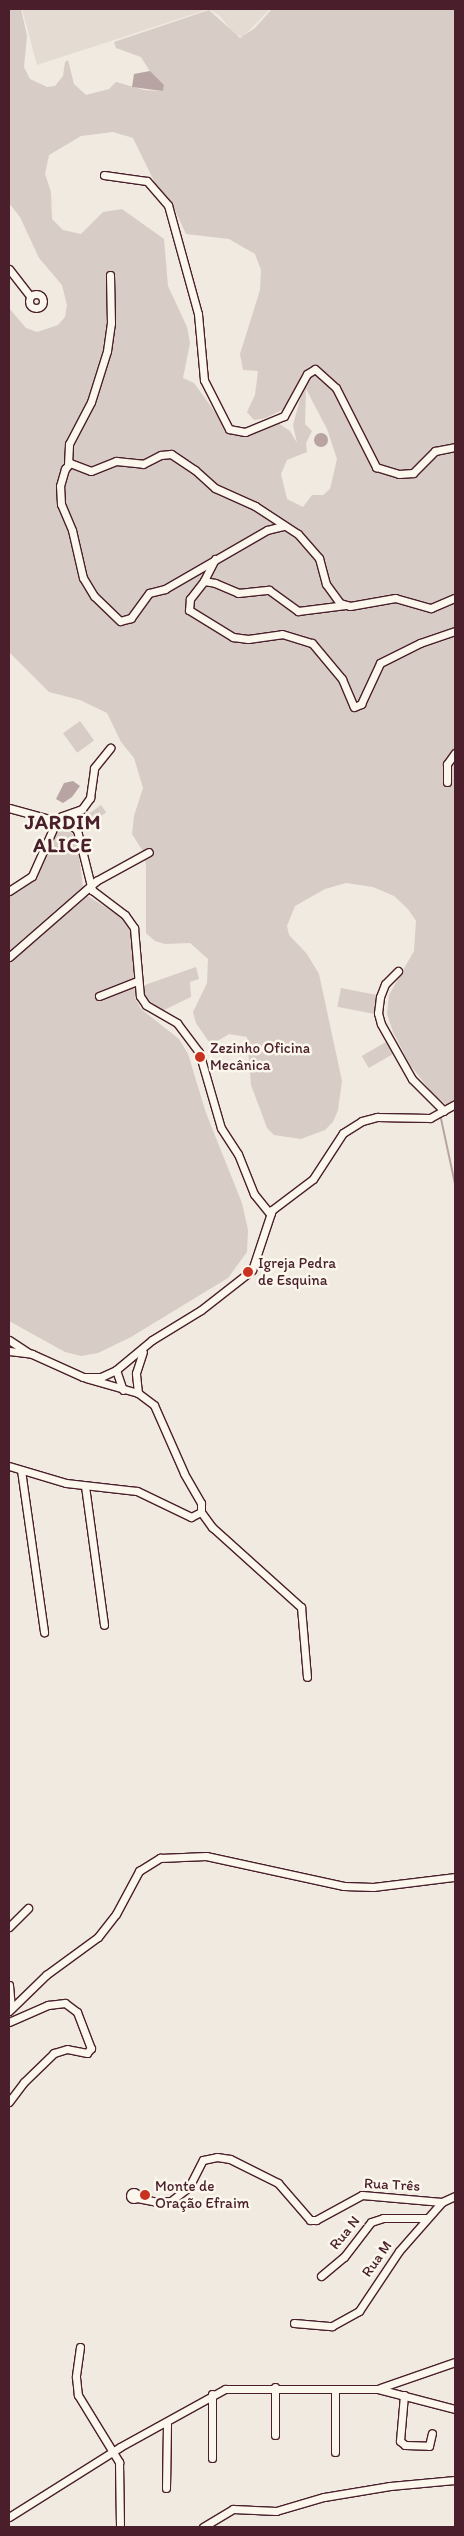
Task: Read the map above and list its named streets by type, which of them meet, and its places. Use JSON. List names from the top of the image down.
{
  "streets": {
    "street": ["Rua Três", "Rua N", "Rua M"]
  },
  "crossings": [
    ["Rua Três", "Rua M"],
    ["Rua N", "Rua M"]
  ],
  "districts": ["JARDIM ALICE"],
  "places": ["Zezinho Oficina Mecânica", "Igreja Pedra de Esquina", "Monte de Oração Efraim"]
}
